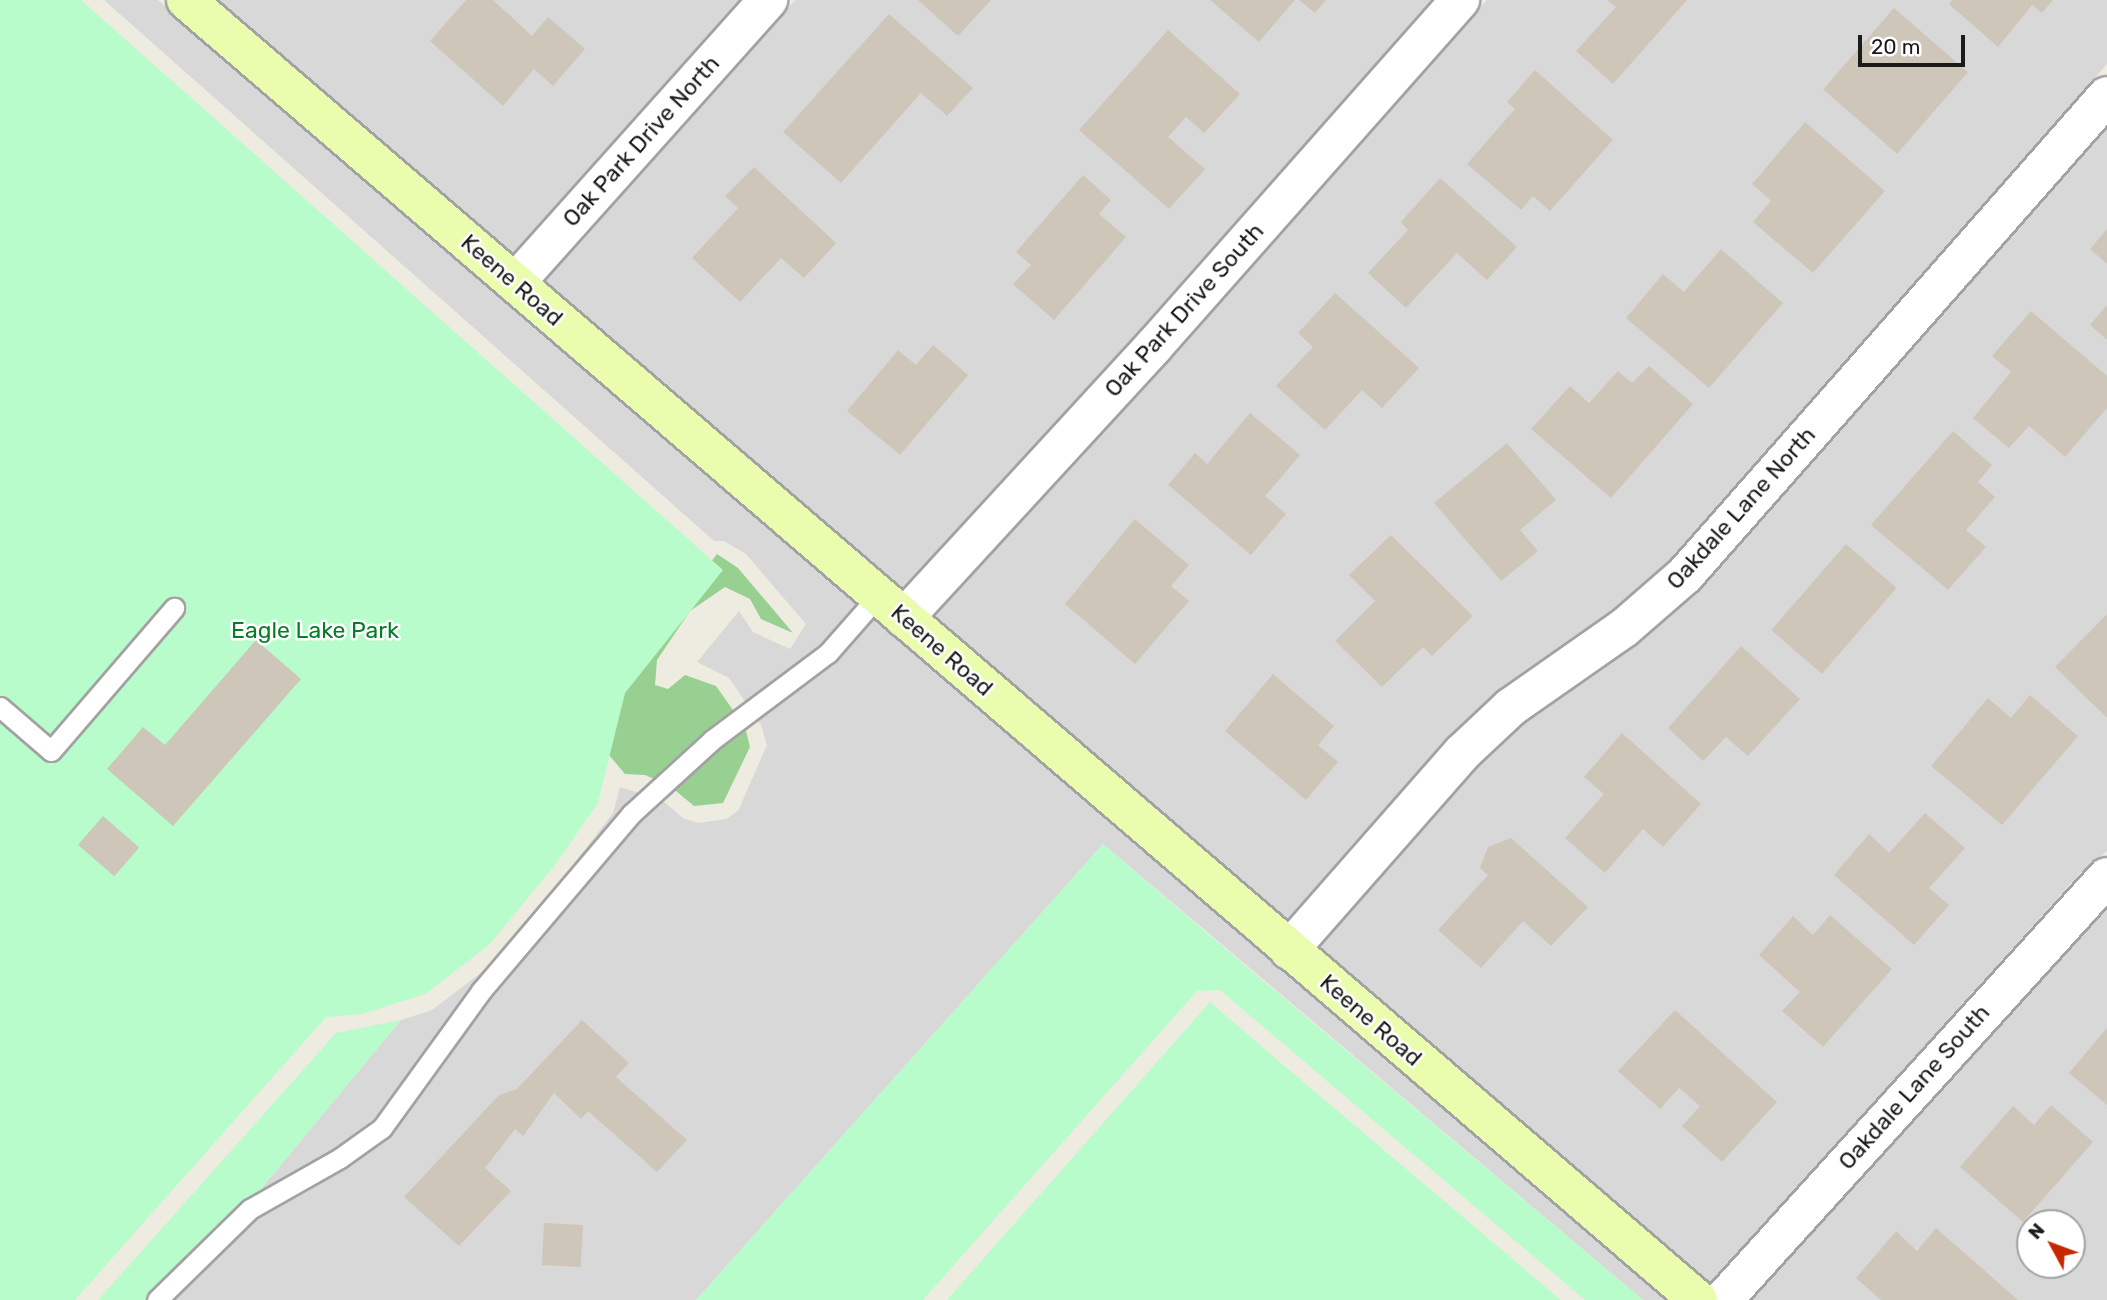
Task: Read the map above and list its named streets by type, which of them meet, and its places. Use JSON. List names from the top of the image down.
{
  "streets": {
    "main road": ["Keene Road"],
    "street": [
      "Oak Park Drive North",
      "Oak Park Drive South",
      "Oakdale Lane North",
      "Oakdale Lane South"
    ]
  },
  "crossings": [
    ["Oak Park Drive North", "Keene Road"],
    ["Keene Road", "Oak Park Drive South"],
    ["Keene Road", "Oakdale Lane North"]
  ],
  "parks": ["Eagle Lake Park"],
  "scale_bar": "20 m",
  "north": "top left"
}
